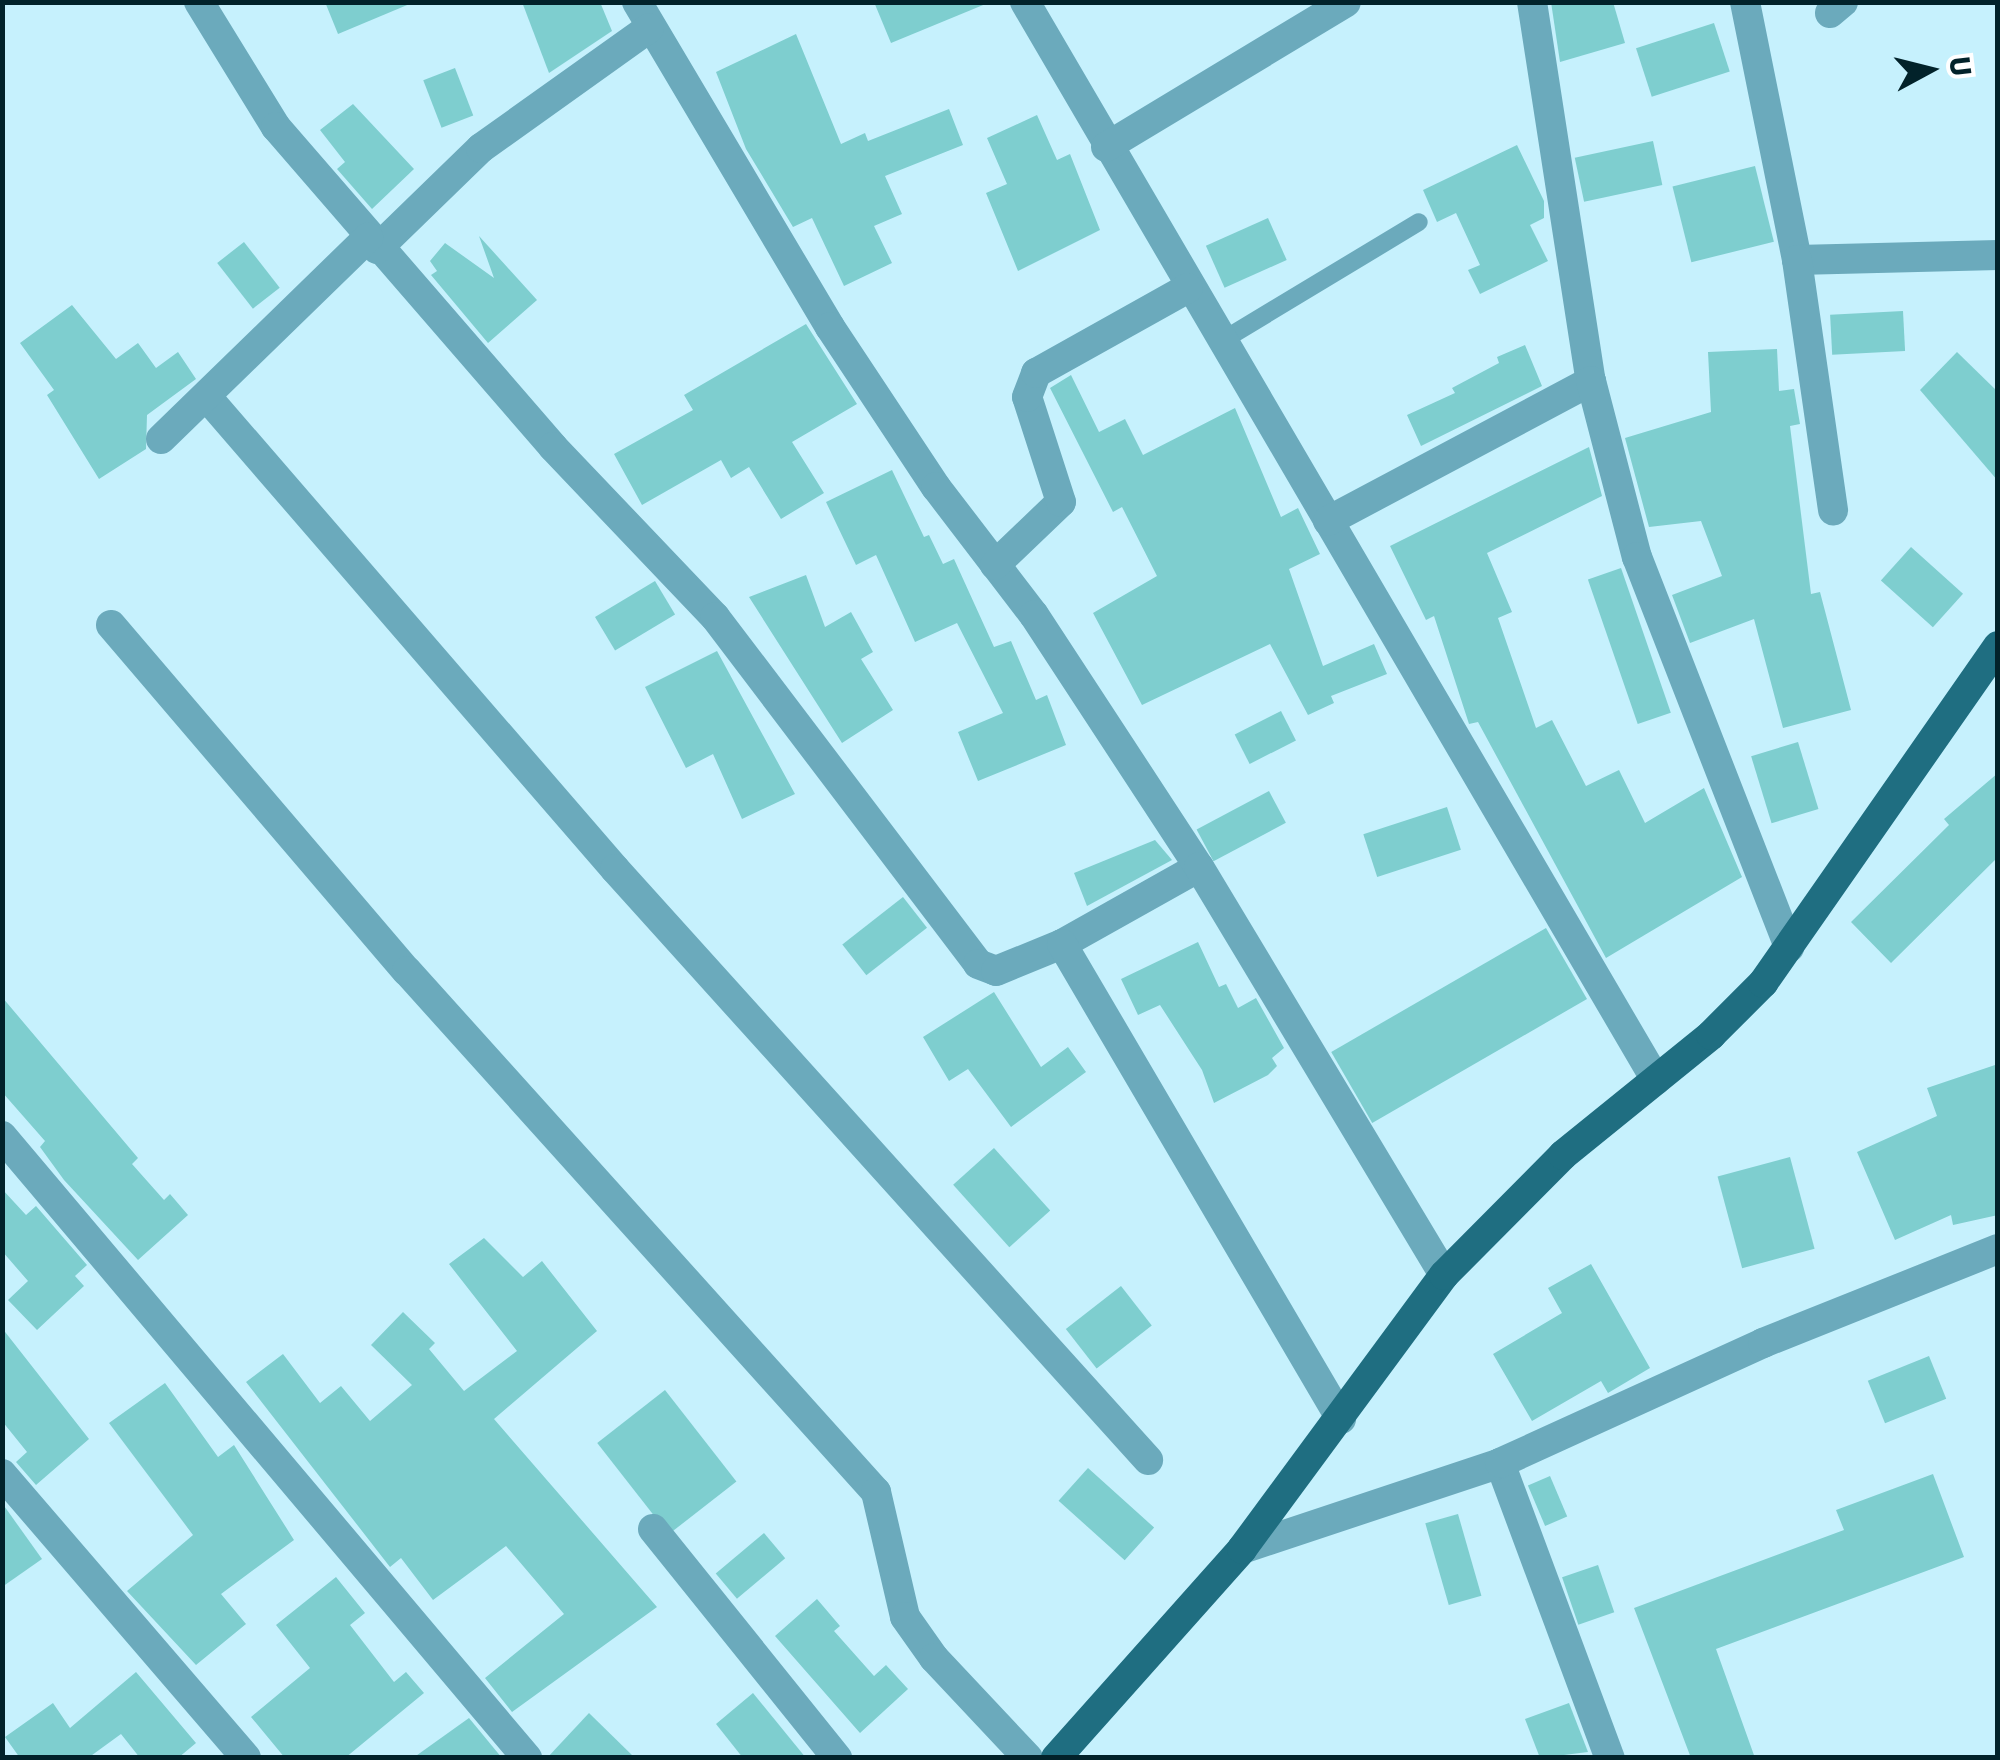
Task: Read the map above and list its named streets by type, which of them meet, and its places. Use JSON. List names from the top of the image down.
{
  "north": "right"
}
